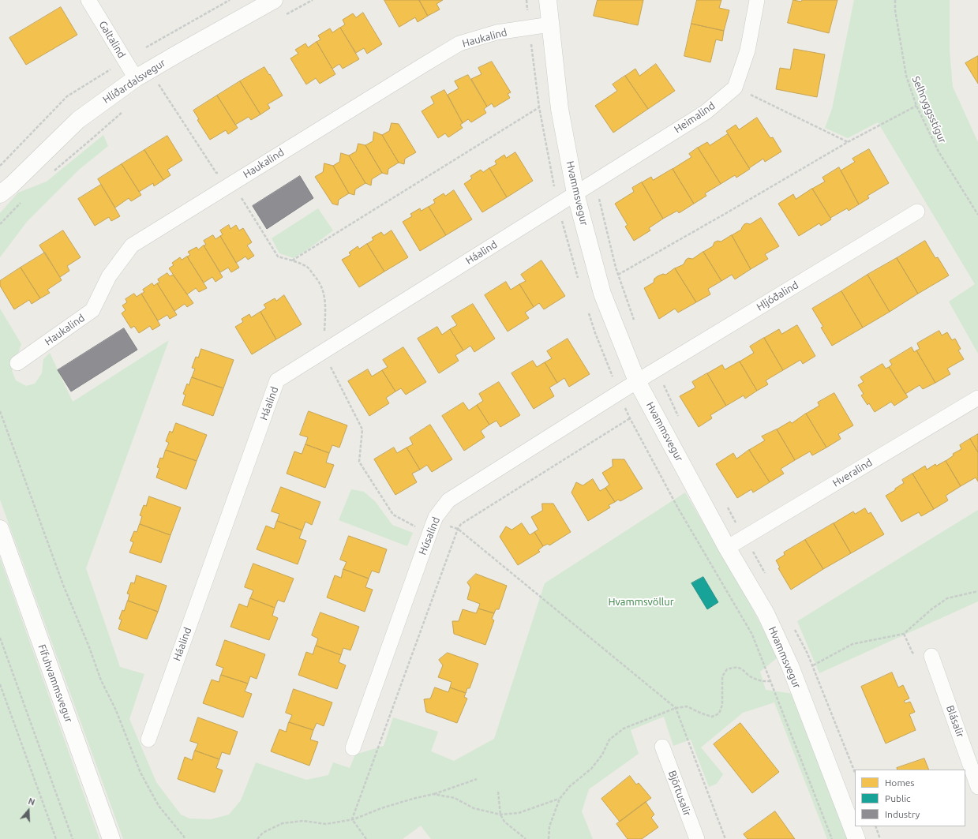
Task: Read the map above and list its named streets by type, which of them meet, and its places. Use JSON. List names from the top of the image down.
{
  "streets": {
    "street": [
      "Haukalind",
      "Galtalind",
      "Hlíðardalsvegur",
      "Heimalind",
      "Hvammsvegur",
      "Háalind",
      "Hljóðalind",
      "Hveralind",
      "Húsalind",
      "Fífuhvammsvegur",
      "Blásalir",
      "Björtusalir"
    ],
    "path": ["Selhryggsstígur"]
  },
  "crossings": [
    ["Haukalind", "Hvammsvegur"],
    ["Galtalind", "Hlíðardalsvegur"],
    ["Heimalind", "Hvammsvegur"],
    ["Heimalind", "Háalind"],
    ["Hvammsvegur", "Háalind"],
    ["Hvammsvegur", "Hljóðalind"],
    ["Hvammsvegur", "Hveralind"],
    ["Hvammsvegur", "Húsalind"],
    ["Hljóðalind", "Húsalind"]
  ],
  "parks": ["Hvammsvöllur"],
  "legend": ["Homes", "Public", "Industry"],
  "north": "top"
}
